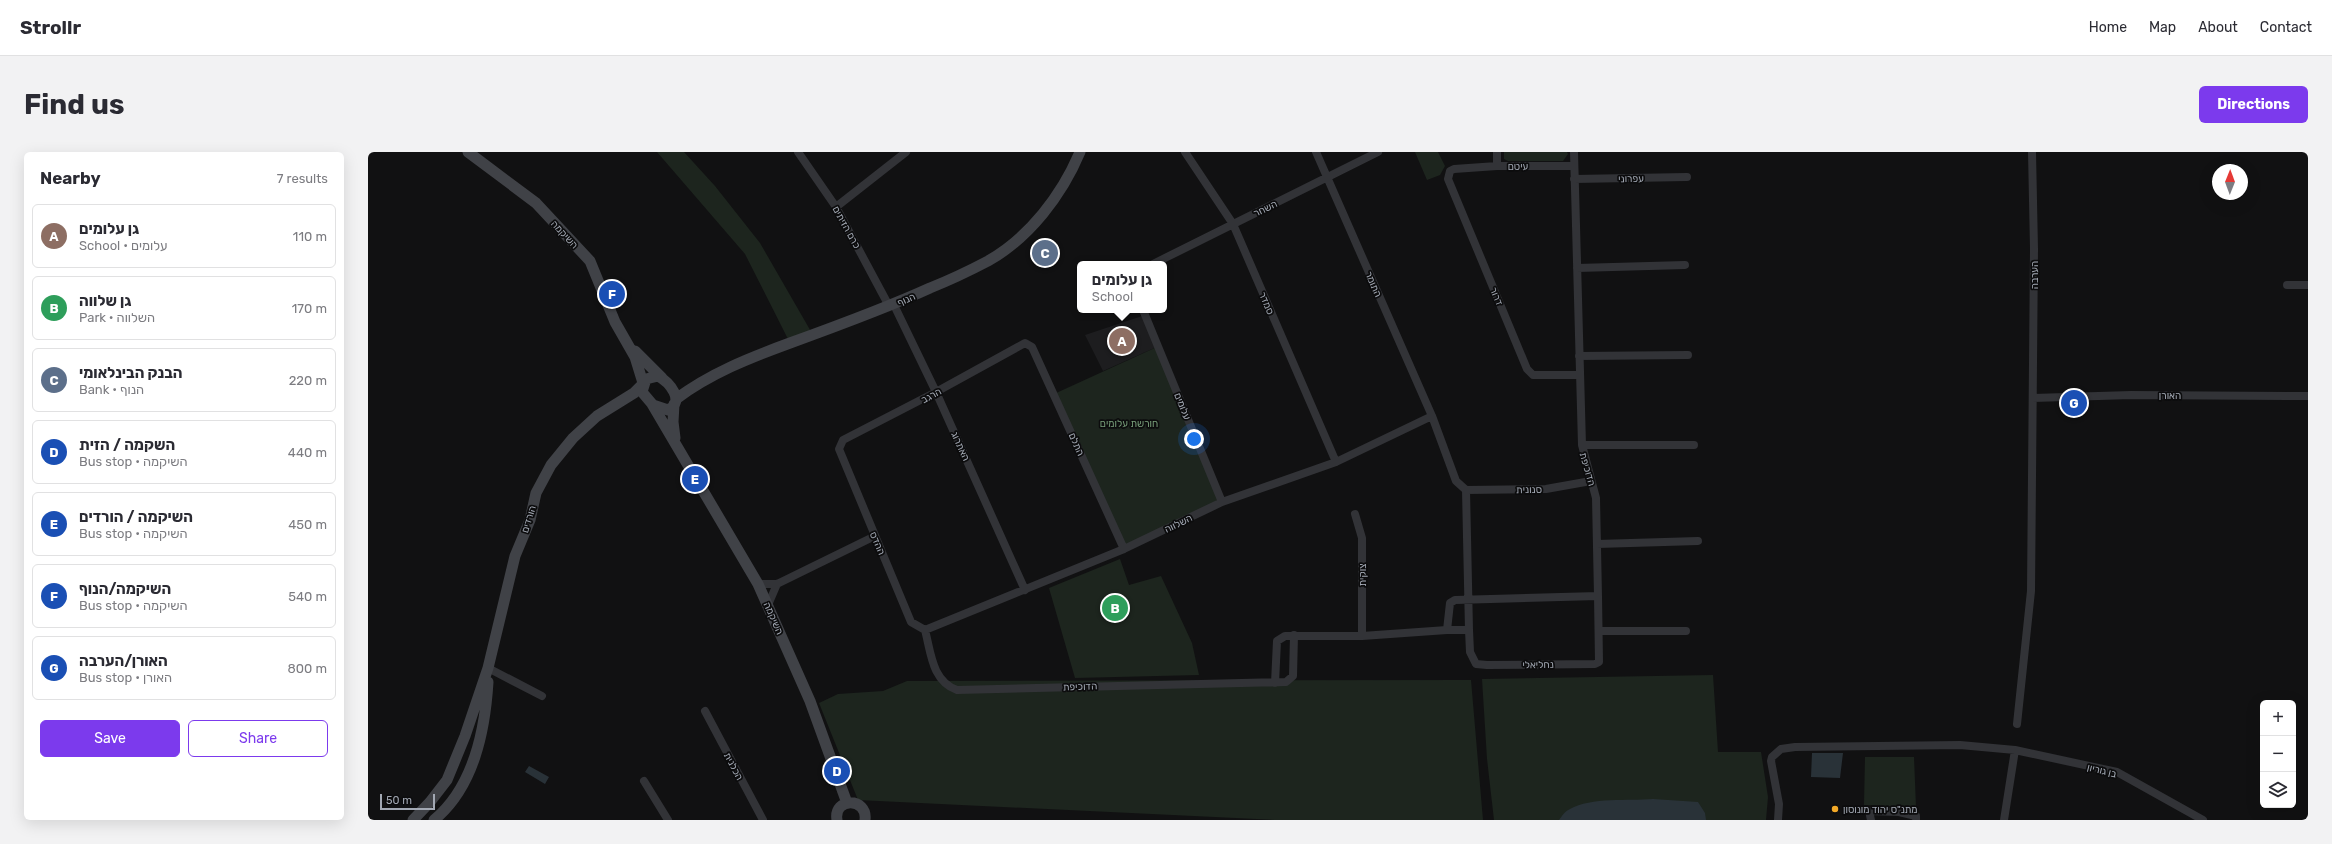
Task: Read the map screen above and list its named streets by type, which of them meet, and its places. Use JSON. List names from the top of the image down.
{
  "streets": {
    "street": [
      "עיטם",
      "עפרוני",
      "השחר",
      "כרם הזיתים",
      "השיקמה",
      "הערבה",
      "התומר",
      "דרור",
      "הנוף",
      "סמדר",
      "הרגב",
      "האורן",
      "עלומים",
      "התלם",
      "האתרוג",
      "הדוכיפת",
      "סנונית",
      "הורדים",
      "השלווה",
      "ההדס",
      "צוקית",
      "נחליאלי",
      "הכלנית",
      "בן גוריון"
    ]
  },
  "crossings": [
    ["עיטם", "דרור"],
    ["עיטם", "הדוכיפת"],
    ["עפרוני", "הדוכיפת"],
    ["השחר", "התומר"],
    ["השחר", "סמדר"],
    ["כרם הזיתים", "הנוף"],
    ["כרם הזיתים", "האתרוג"],
    ["השיקמה", "הנוף"],
    ["השיקמה", "הורדים"],
    ["הערבה", "האורן"],
    ["התומר", "סנונית"],
    ["התומר", "השלווה"],
    ["דרור", "הדוכיפת"],
    ["הנוף", "האתרוג"],
    ["הנוף", "הורדים"],
    ["סמדר", "השלווה"],
    ["הרגב", "התלם"],
    ["הרגב", "האתרוג"],
    ["הרגב", "ההדס"],
    ["עלומים", "השלווה"],
    ["התלם", "השלווה"],
    ["האתרוג", "השלווה"],
    ["הדוכיפת", "סנונית"],
    ["הדוכיפת", "השלווה"],
    ["הדוכיפת", "ההדס"],
    ["הדוכיפת", "נחליאלי"],
    ["השלווה", "ההדס"]
  ],
  "parks": ["חורשת עלומים"],
  "places": ["מתנ\"ס יהוד מונוסון"],
  "scale_bar": "50 m",
  "north": "top",
  "page": {
    "header": "Strollr",
    "nav": [
      "Home",
      "Map",
      "About",
      "Contact"
    ],
    "buttons": [
      "Directions",
      ["Save", "Share"]
    ],
    "title": "Find us",
    "heading": ["Nearby", "7 results"],
    "list": [
      {
        "mark": "A",
        "name": "גן עלומים",
        "note": "School · עלומים",
        "value": "110 m"
      },
      {
        "mark": "B",
        "name": "גן שלווה",
        "note": "Park · השלווה",
        "value": "170 m"
      },
      {
        "mark": "C",
        "name": "הבנק הבינלאומי",
        "note": "Bank · הנוף",
        "value": "220 m"
      },
      {
        "mark": "D",
        "name": "השקמה / הזית",
        "note": "Bus stop · השיקמה",
        "value": "440 m"
      },
      {
        "mark": "E",
        "name": "השיקמה / הורדים",
        "note": "Bus stop · השיקמה",
        "value": "450 m"
      },
      {
        "mark": "F",
        "name": "השיקמה/הנוף",
        "note": "Bus stop · השיקמה",
        "value": "540 m"
      },
      {
        "mark": "G",
        "name": "האורן/הערבה",
        "note": "Bus stop · האורן",
        "value": "800 m"
      }
    ],
    "pins": [
      "C",
      "F",
      "A",
      "G",
      "E",
      "B",
      "D"
    ],
    "popup": ["גן עלומים", "School"],
    "map_buttons": ["+", "−"],
    "scale": "50 m"
  }
}
